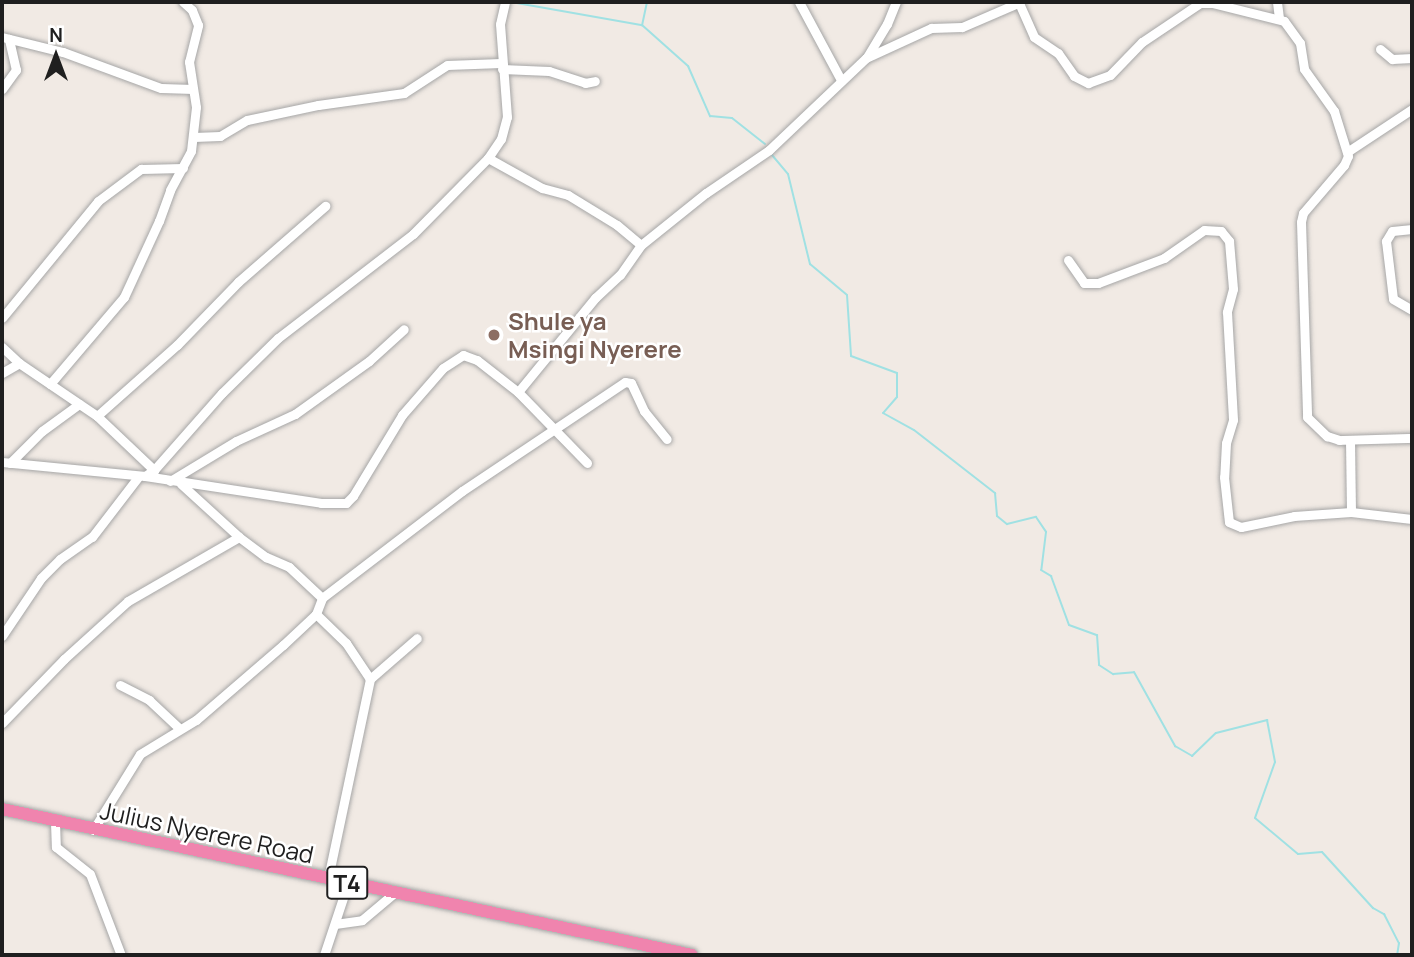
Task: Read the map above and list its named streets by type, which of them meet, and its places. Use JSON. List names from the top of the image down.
{
  "streets": {
    "highway": ["Julius Nyerere Road", "T4"]
  },
  "places": ["Shule ya Msingi Nyerere"],
  "north": "top"
}
